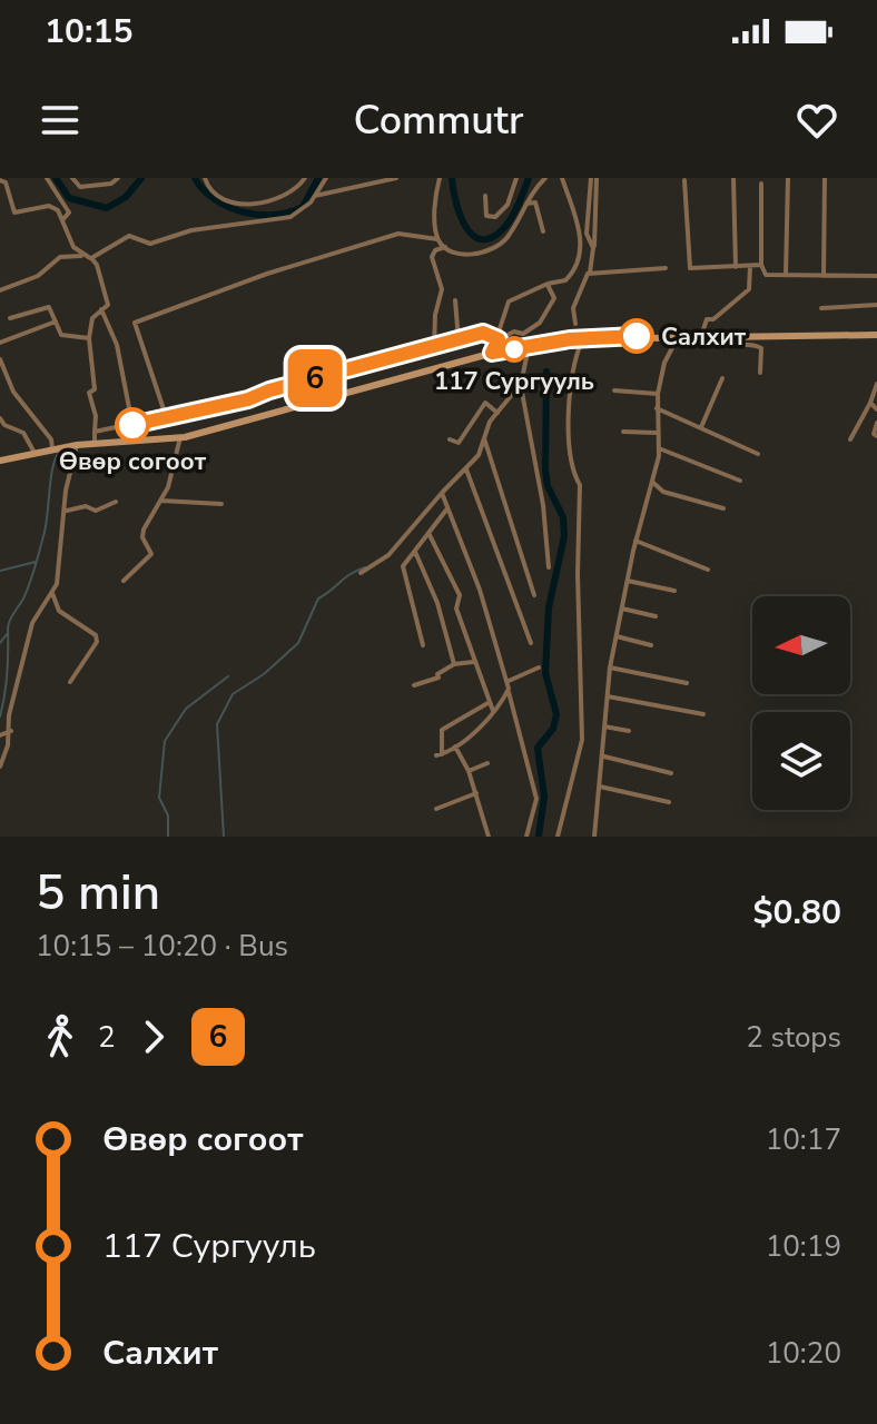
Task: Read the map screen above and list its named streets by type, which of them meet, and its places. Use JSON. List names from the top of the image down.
{
  "places": ["Салхит", "117 Сургууль", "Өвөр согоот"],
  "lines": ["bus line 6"],
  "north": "left",
  "page": {
    "status": "10:15",
    "header": "Commutr",
    "on_map": "6",
    "heading": ["5 min", "10:15 – 10:20 · Bus", "$0.80"],
    "legs": ["2", "6", "2 stops"],
    "list": [
      {
        "name": "Өвөр согоот",
        "value": "10:17"
      },
      {
        "name": "117 Сургууль",
        "value": "10:19"
      },
      {
        "name": "Салхит",
        "value": "10:20"
      }
    ]
  }
}
